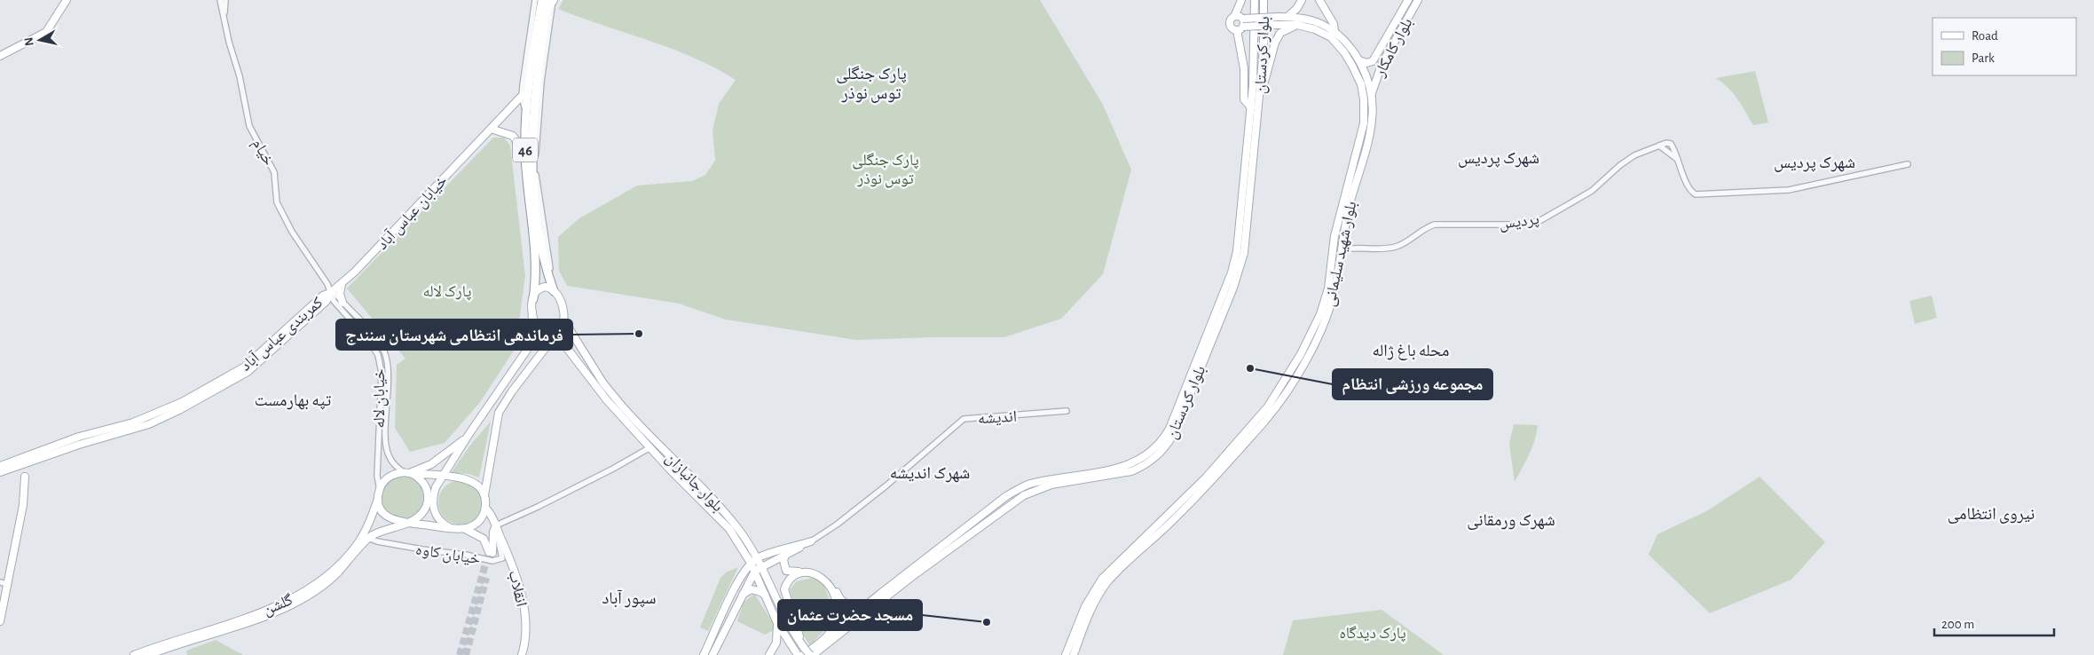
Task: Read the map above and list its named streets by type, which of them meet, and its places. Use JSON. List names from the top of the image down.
{
  "streets": {
    "highway": ["46"],
    "main road": [
      "بلوار کامکار",
      "بلوار کردستان",
      "خیابان عباس آباد",
      "بلوار شهید سلیمانی",
      "کمربندی عباس آباد",
      "اندیشه",
      "بلوار جانبازان",
      "انقلاب",
      "گلشن"
    ],
    "street": [
      "خیام",
      "پردیس",
      "خیابان لاله",
      "خیابان کاوه"
    ]
  },
  "crossings": [
    ["بلوار کامکار", "بلوار شهید سلیمانی"],
    ["بلوار کردستان", "بلوار جانبازان"],
    ["خیام", "خیابان عباس آباد"],
    ["خیام", "کمربندی عباس آباد"],
    ["خیام", "خیابان لاله"],
    ["خیابان عباس آباد", "کمربندی عباس آباد"],
    ["خیابان عباس آباد", "خیابان لاله"],
    ["پردیس", "بلوار شهید سلیمانی"],
    ["کمربندی عباس آباد", "خیابان لاله"],
    ["خیابان لاله", "گلشن"],
    ["اندیشه", "بلوار جانبازان"],
    ["خیابان کاوه", "انقلاب"],
    ["خیابان کاوه", "گلشن"]
  ],
  "districts": [
    "پارک جنگلی توس نوذر",
    "شهرک پردیس",
    "شهرک پردیس",
    "محله باغ ژاله",
    "تپه بهارمست",
    "شهرک اندیشه",
    "نیروی انتظامی",
    "شهرک ورمقانی",
    "سپور آباد"
  ],
  "parks": ["پارک جنگلی توس نوذر", "پارک لاله", "پارک دیدگاه"],
  "places": ["فرماندهی انتظامی شهرستان سنندج", "مجموعه ورزشی انتظام", "مسجد حضرت عثمان"],
  "legend": ["Road", "Park"],
  "scale_bar": "200 m",
  "north": "left"
}
